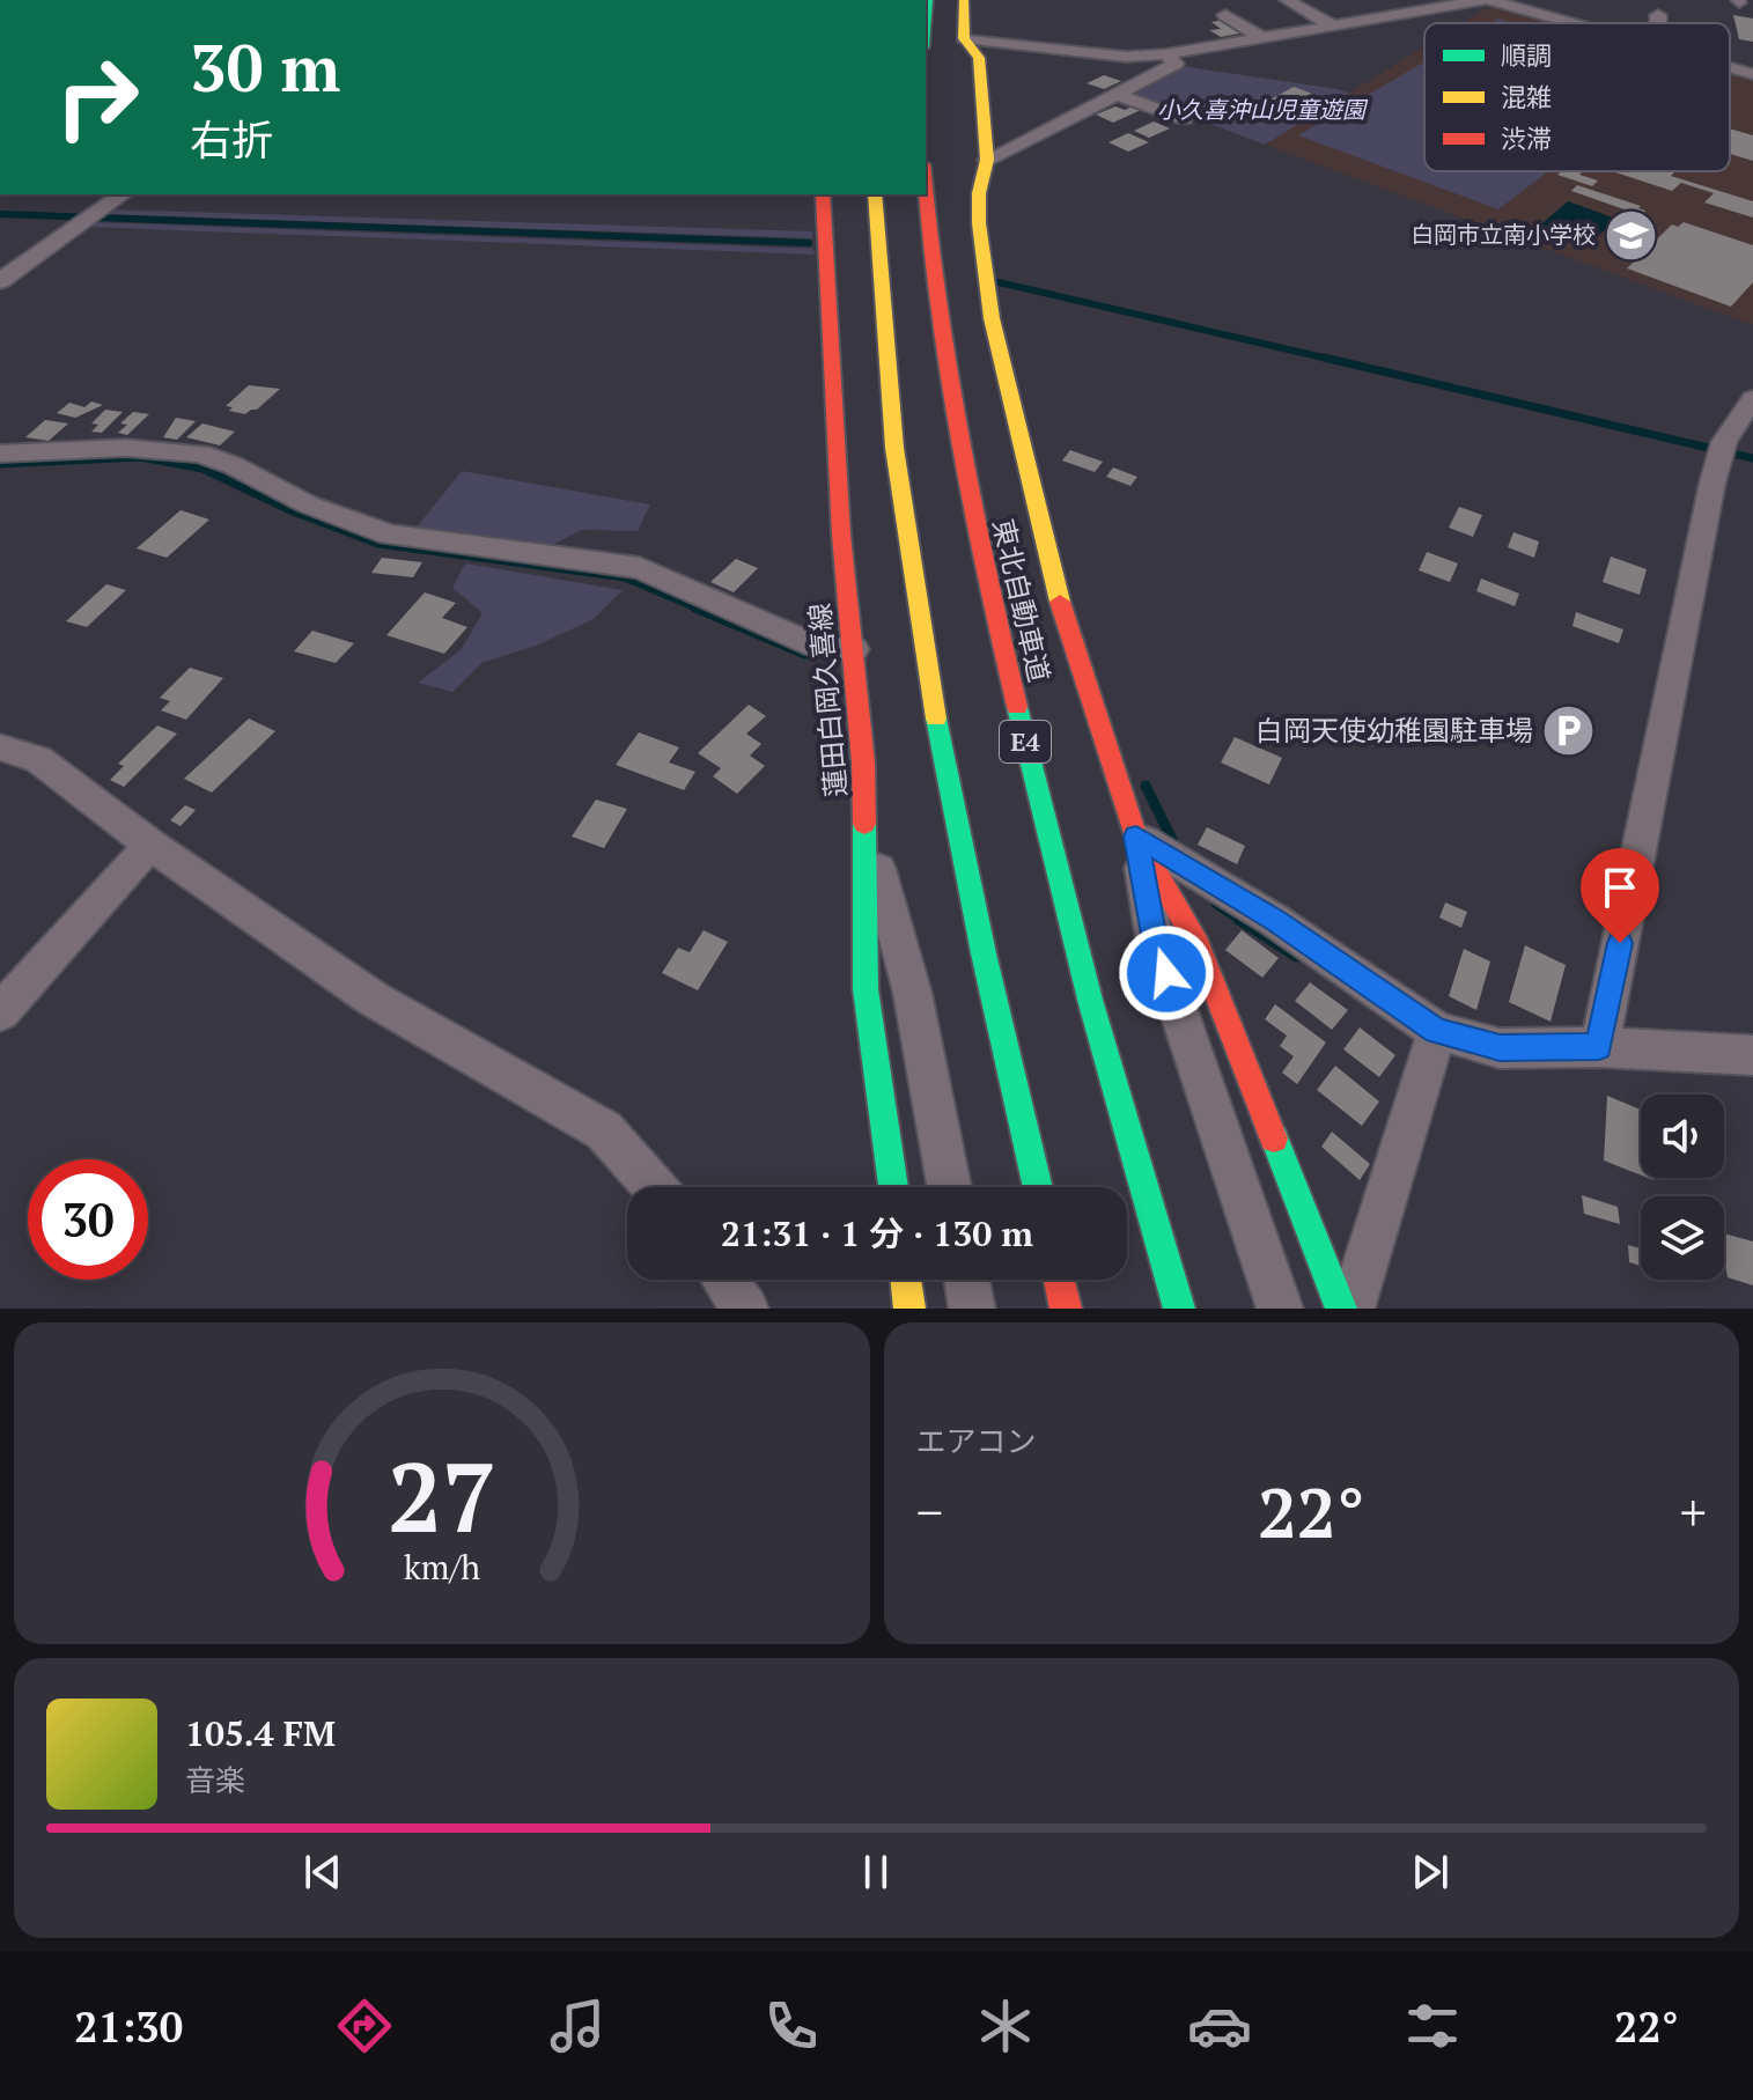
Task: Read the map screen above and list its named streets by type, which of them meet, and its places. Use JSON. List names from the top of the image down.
{
  "streets": {
    "main road": ["東北自動車道", "蓮田白岡久喜線", "E4"]
  },
  "parks": ["小久喜沖山児童遊園"],
  "places": {
    "school or university": ["白岡市立南小学校"],
    "parking": ["白岡天使幼稚園駐車場"]
  },
  "legend": ["順調", "混雑", "渋滞"],
  "page": {
    "turn": ["30 m", "右折"],
    "limit": "30",
    "trip": "21:31 · 1 分 · 130 m",
    "tile": "エアコン",
    "heat": ["−", "22°", "+"],
    "song": ["105.4 FM", "音楽"],
    "tabs": ["21:30", "22°"],
    "gauge": ["27", "km/h"]
  }
}
